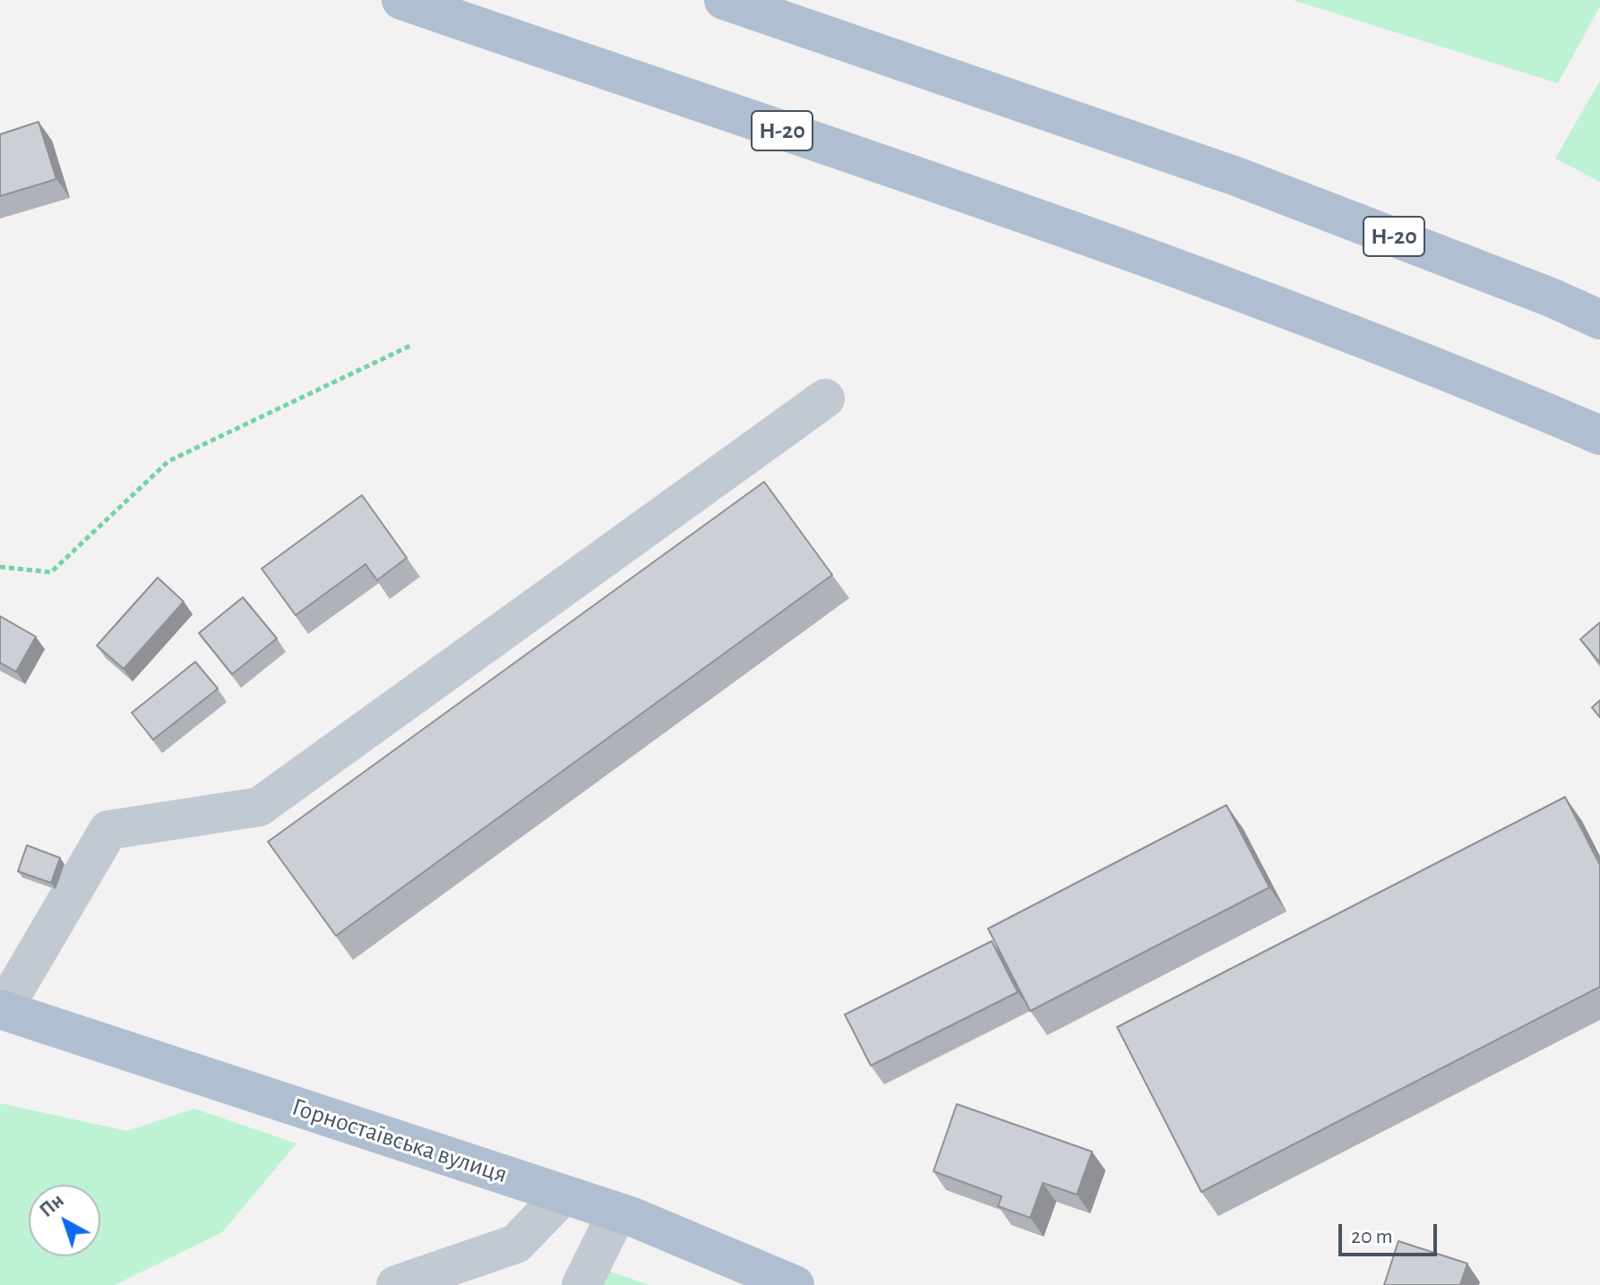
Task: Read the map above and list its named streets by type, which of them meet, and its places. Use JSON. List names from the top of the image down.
{
  "streets": {
    "main road": ["Н-20", "Горностаївська вулиця"]
  },
  "scale_bar": "20 m",
  "north": "top left"
}
